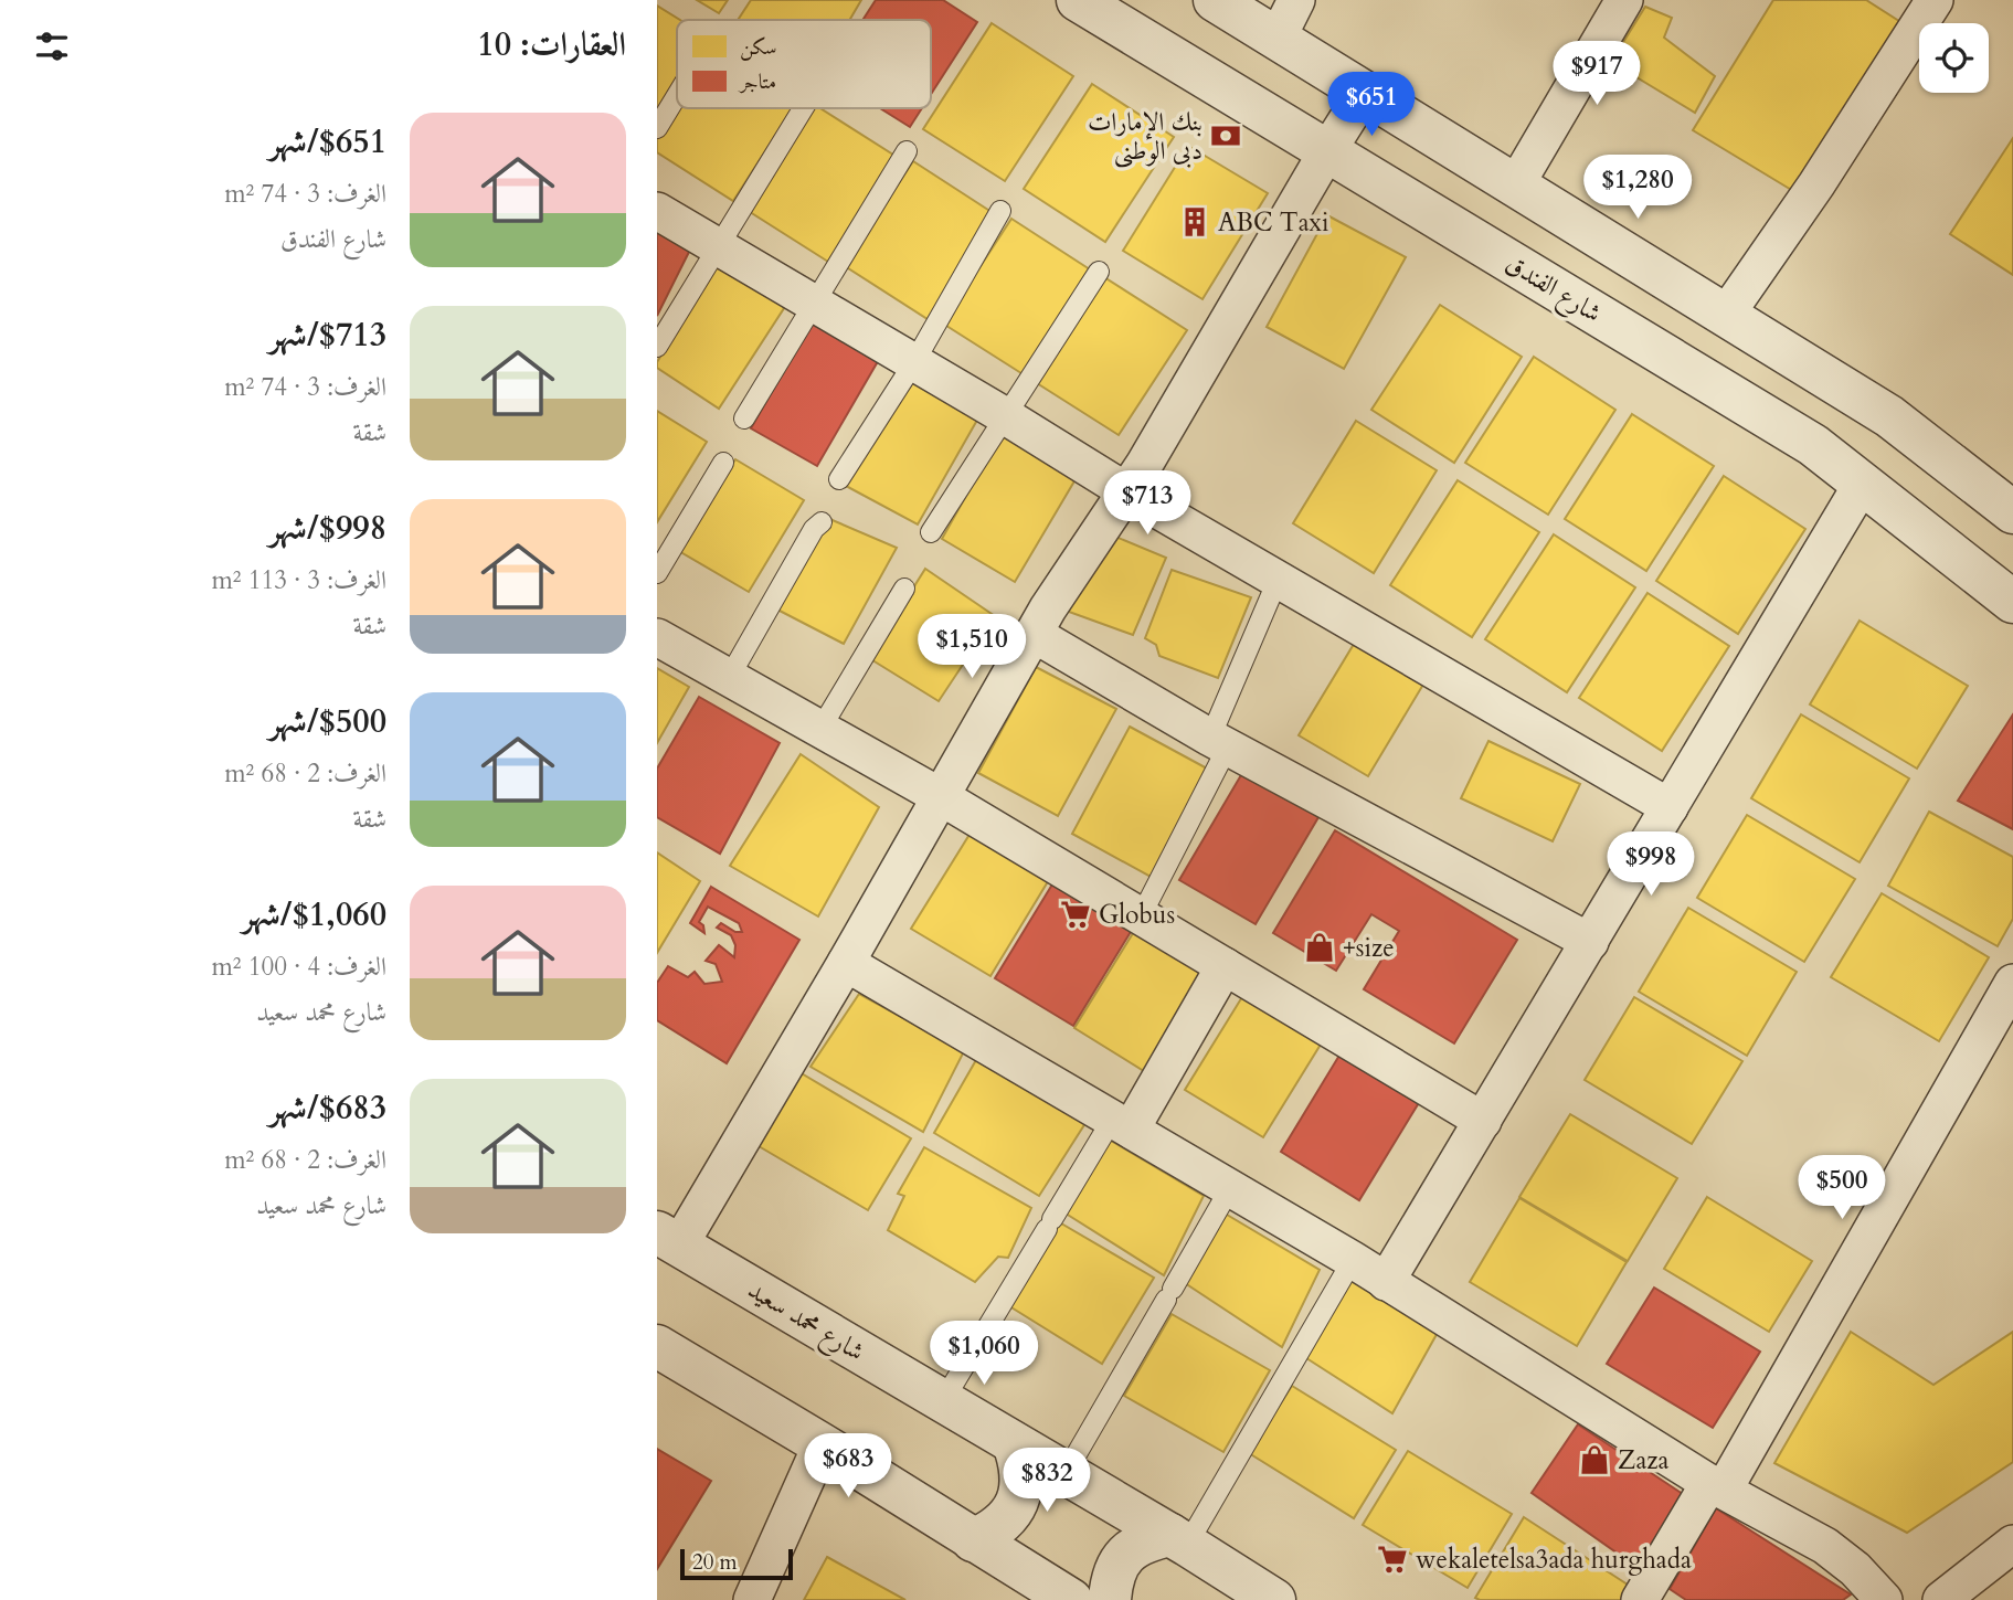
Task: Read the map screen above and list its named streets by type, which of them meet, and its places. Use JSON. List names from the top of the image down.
{
  "streets": {
    "street": ["شارع الفندق", "شارع محمد سعيد"]
  },
  "places": {
    "bank": ["بنك الإمارات دبى الوطنى"],
    "building": ["ABC Taxi"],
    "supermarket": ["Globus", "wekaletelsa3ada hurghada"],
    "shop": ["+size", "Zaza"]
  },
  "legend": ["سكن", "متاجر"],
  "scale_bar": "20 m",
  "page": {
    "heading": "العقارات: 10",
    "price": [
      "$917",
      "$651",
      "$1,280",
      "$713",
      "$1,510",
      "$998",
      "$500",
      "$1,060",
      "$683",
      "$832"
    ],
    "list": [
      {
        "name": "$651/شهر",
        "note": "الغرف: 3 · 74 m² · شارع الفندق"
      },
      {
        "name": "$713/شهر",
        "note": "الغرف: 3 · 74 m² · شقة"
      },
      {
        "name": "$998/شهر",
        "note": "الغرف: 3 · 113 m² · شقة"
      },
      {
        "name": "$500/شهر",
        "note": "الغرف: 2 · 68 m² · شقة"
      },
      {
        "name": "$1,060/شهر",
        "note": "الغرف: 4 · 100 m² · شارع محمد سعيد"
      },
      {
        "name": "$683/شهر",
        "note": "الغرف: 2 · 68 m² · شارع محمد سعيد"
      }
    ],
    "scale": "20 m"
  }
}
